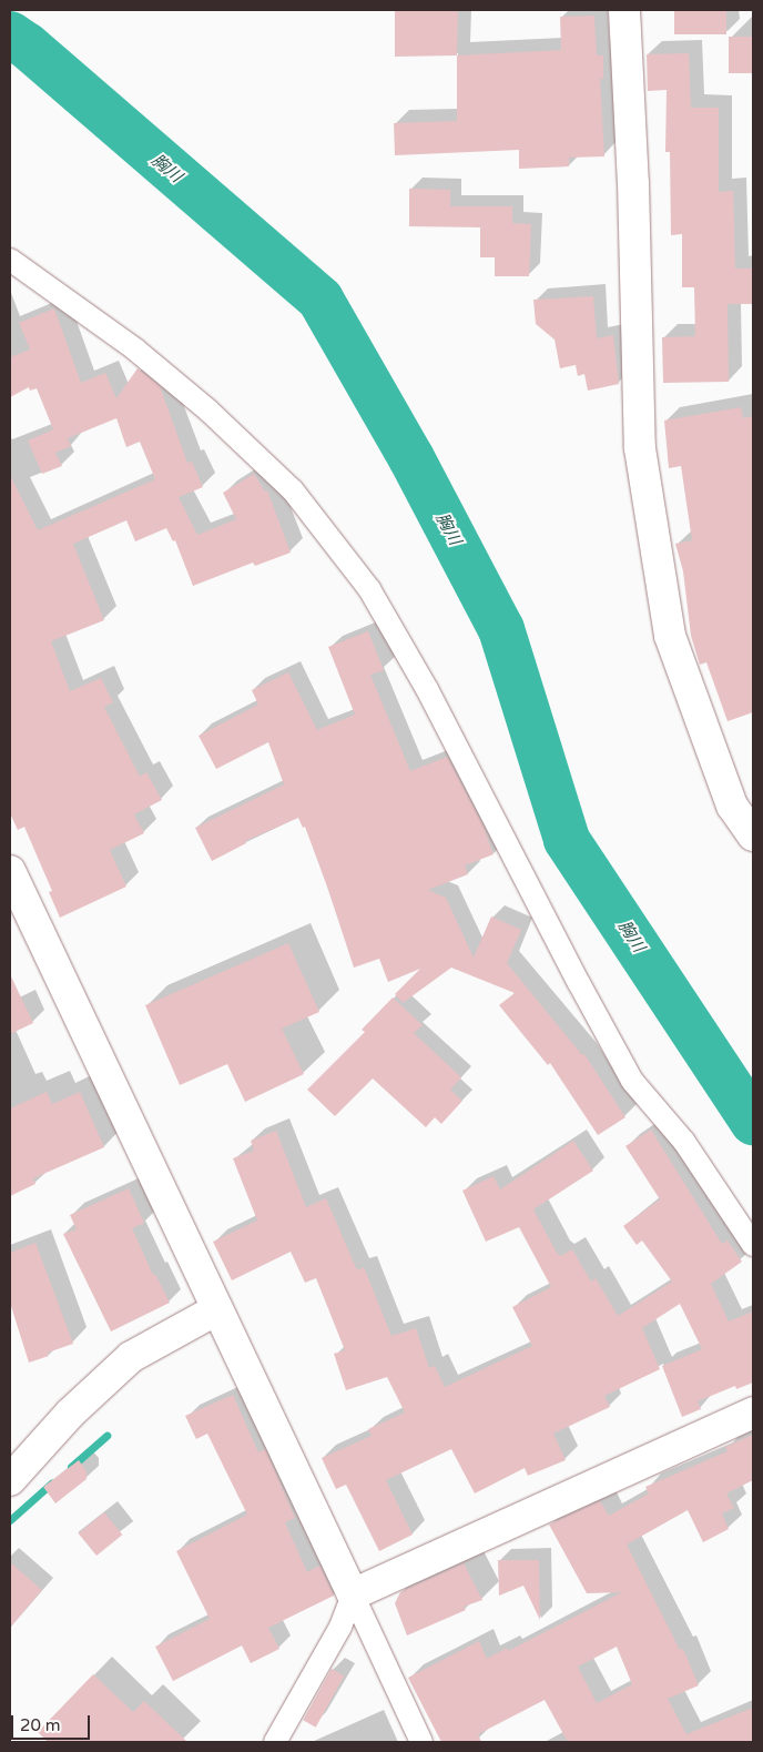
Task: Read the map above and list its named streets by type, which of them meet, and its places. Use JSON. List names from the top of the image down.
{
  "water": ["胸川"],
  "scale_bar": "20 m"
}
